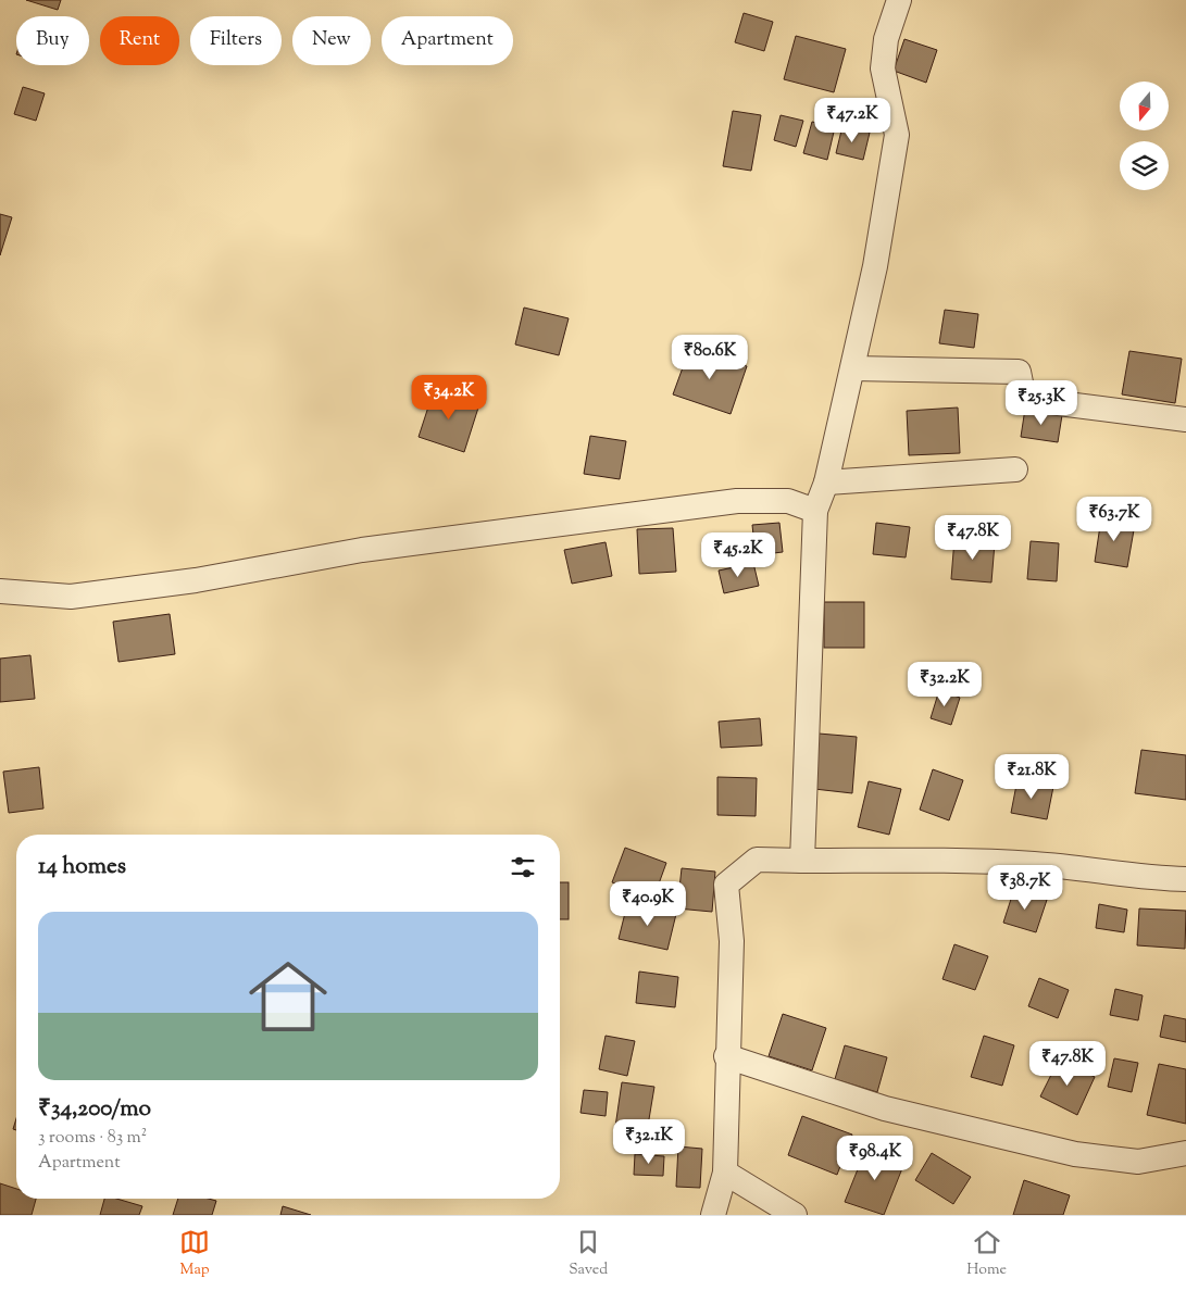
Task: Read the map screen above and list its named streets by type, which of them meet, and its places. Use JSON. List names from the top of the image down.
{
  "north": "bottom",
  "page": {
    "chip": [
      "Buy",
      "Rent",
      "Filters",
      "New",
      "Apartment"
    ],
    "price": [
      "₹47.2K",
      "₹80.6K",
      "₹34.2K",
      "₹25.3K",
      "₹63.7K",
      "₹47.8K",
      "₹45.2K",
      "₹32.2K",
      "₹21.8K",
      "₹38.7K",
      "₹40.9K",
      "₹47.8K",
      "₹32.1K",
      "₹98.4K"
    ],
    "heading": "14 homes",
    "list": [
      {
        "name": "₹34,200/mo",
        "note": "3 rooms · 83 m² · Apartment"
      }
    ],
    "tabs": ["Map", "Saved", "Home"]
  }
}
